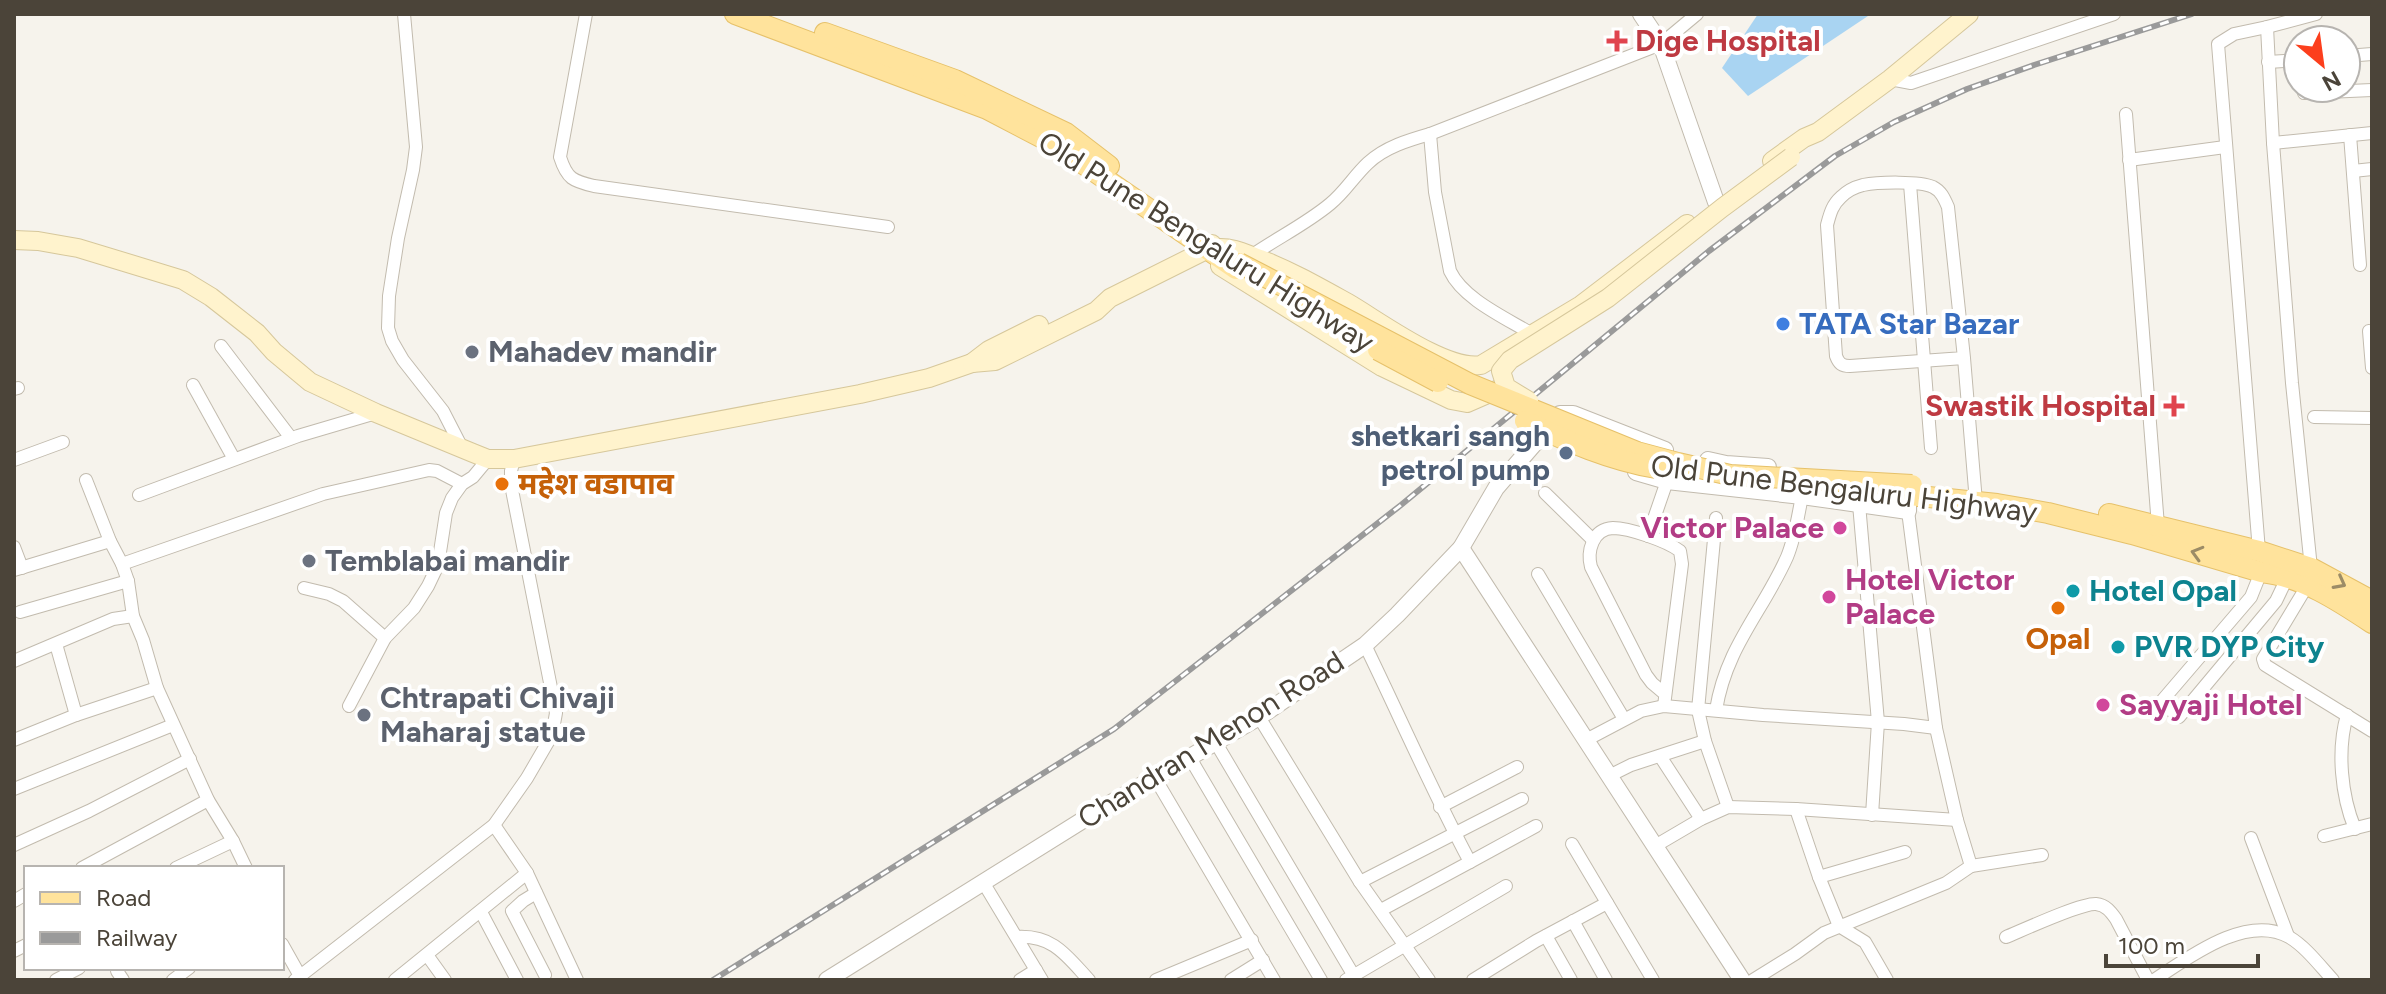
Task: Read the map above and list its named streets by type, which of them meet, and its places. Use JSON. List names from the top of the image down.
{
  "streets": {
    "main road": ["Old Pune Bengaluru Highway"],
    "street": ["Chandran Menon Road"]
  },
  "crossings": [
    ["Old Pune Bengaluru Highway", "Chandran Menon Road"]
  ],
  "places": {
    "health": ["Dige Hospital", "Swastik Hospital"],
    "other": [
      "TATA Star Bazar",
      "Mahadev mandir",
      "shetkari sangh petrol pump",
      "महेश वडापाव",
      "Victor Palace",
      "Temblabai mandir",
      "Hotel Opal",
      "Hotel Victor Palace",
      "Opal",
      "PVR DYP City",
      "Sayyaji Hotel",
      "Chtrapati Chivaji Maharaj statue"
    ]
  },
  "legend": ["Road", "Railway"],
  "scale_bar": "100 m",
  "north": "bottom right"
}
